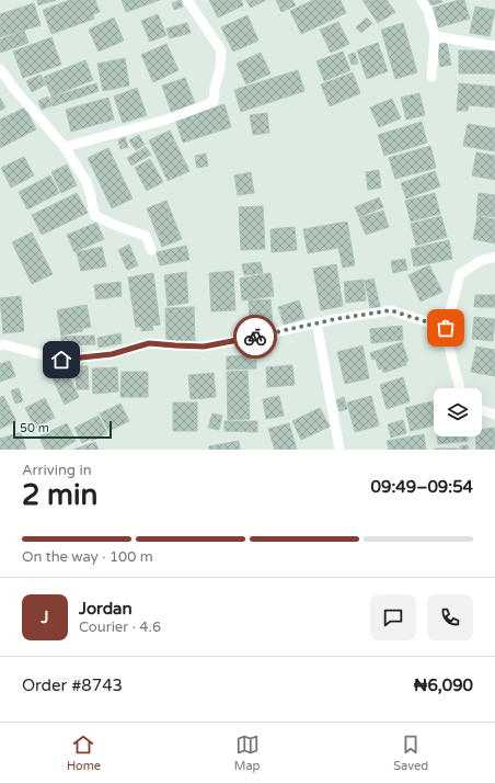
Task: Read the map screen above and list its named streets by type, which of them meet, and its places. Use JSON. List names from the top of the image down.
{
  "scale_bar": "50 m",
  "page": {
    "scale": "50 m",
    "heading": ["2 min", "Arriving in", "09:49–09:54"],
    "panel": [
      "Jordan",
      "Courier · 4.6",
      "Order #8743",
      "₦6,090"
    ],
    "bar": "On the way · 100 m",
    "round": "J",
    "tabs": ["Home", "Map", "Saved"]
  }
}
